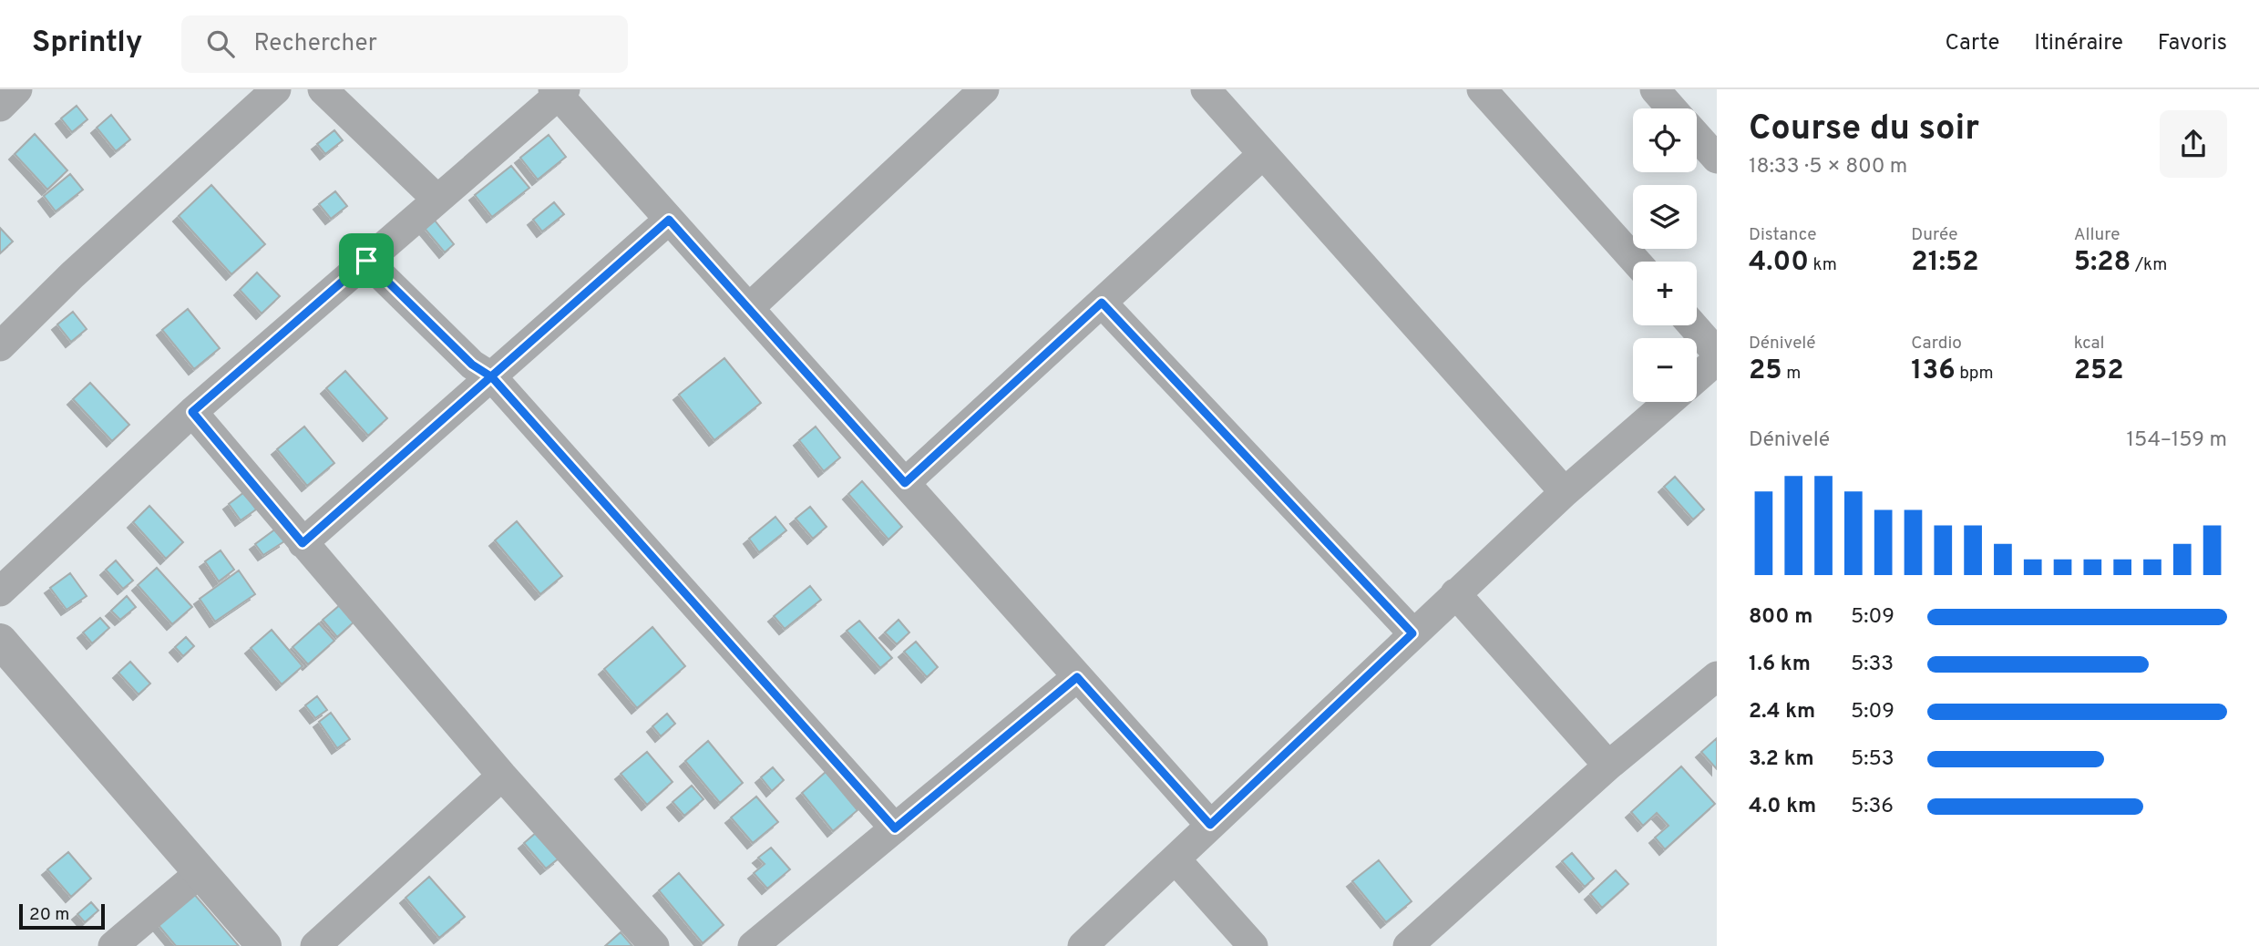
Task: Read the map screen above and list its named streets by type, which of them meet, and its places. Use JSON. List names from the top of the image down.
{
  "scale_bar": "20 m",
  "page": {
    "header": "Sprintly",
    "search": "Rechercher",
    "nav": ["Carte", "Itinéraire", "Favoris"],
    "heading": ["Course du soir", "18:33 · 5 × 800 m"],
    "map_buttons": ["+", "−"],
    "stats": [
      ["Distance", "4.00 km"],
      ["Durée", "21:52"],
      ["Allure", "5:28 /km"],
      ["Dénivelé", "25 m"],
      ["Cardio", "136 bpm"],
      ["kcal", "252"]
    ],
    "chart": ["Dénivelé", "154–159 m"],
    "list": [
      {
        "name": "800 m",
        "note": "5:09"
      },
      {
        "name": "1.6 km",
        "note": "5:33"
      },
      {
        "name": "2.4 km",
        "note": "5:09"
      },
      {
        "name": "3.2 km",
        "note": "5:53"
      },
      {
        "name": "4.0 km",
        "note": "5:36"
      }
    ],
    "scale": "20 m"
  }
}
